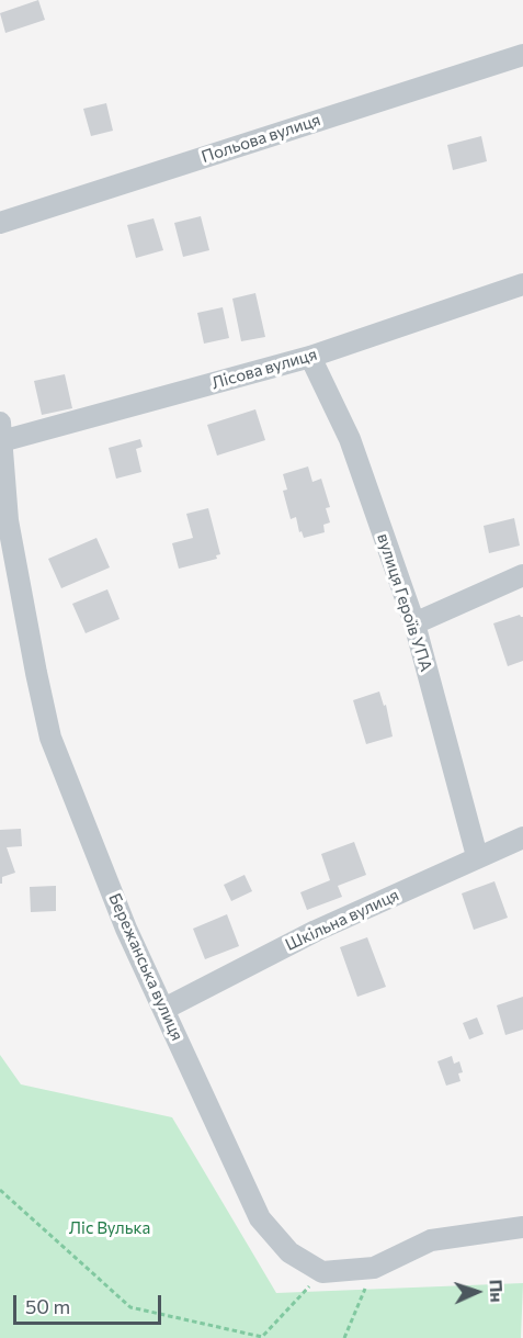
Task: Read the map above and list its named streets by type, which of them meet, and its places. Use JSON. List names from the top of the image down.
{
  "streets": {
    "street": [
      "Польова вулиця",
      "Лісова вулиця",
      "вулиця Героїв УПА",
      "Шкільна вулиця",
      "Бережанська вулиця"
    ]
  },
  "crossings": [
    ["Лісова вулиця", "вулиця Героїв УПА"],
    ["Лісова вулиця", "Бережанська вулиця"],
    ["вулиця Героїв УПА", "Шкільна вулиця"],
    ["Шкільна вулиця", "Бережанська вулиця"]
  ],
  "parks": ["Ліс Вулька"],
  "scale_bar": "50 m",
  "north": "right"
}
